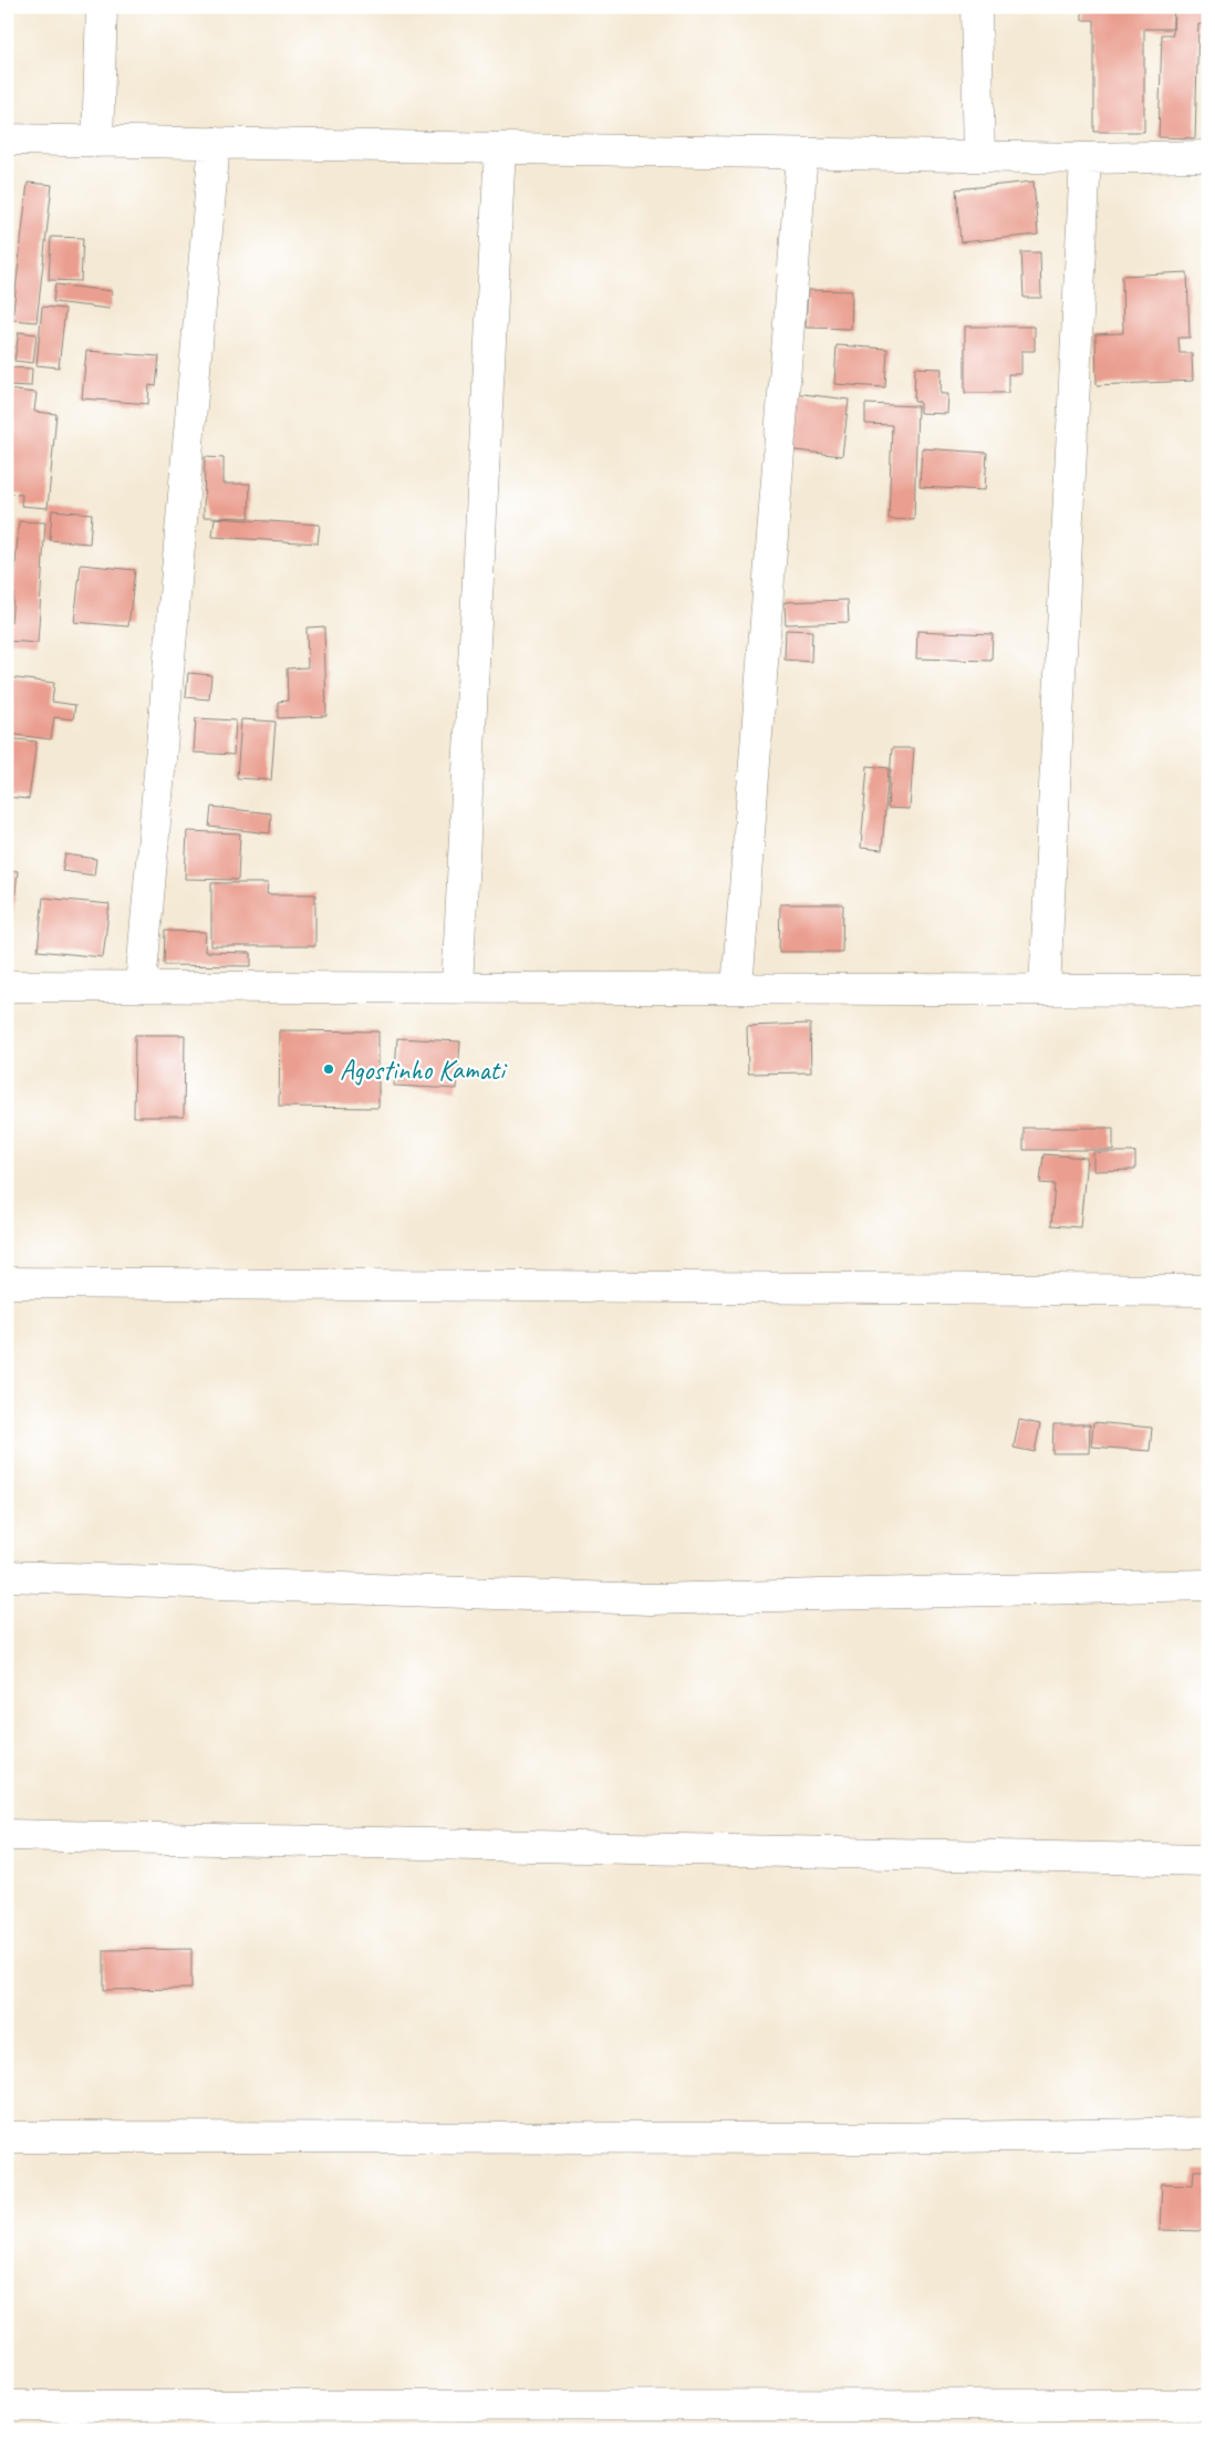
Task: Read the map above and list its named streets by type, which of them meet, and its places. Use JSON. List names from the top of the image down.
{
  "places": ["Agostinho Kamati"]
}
